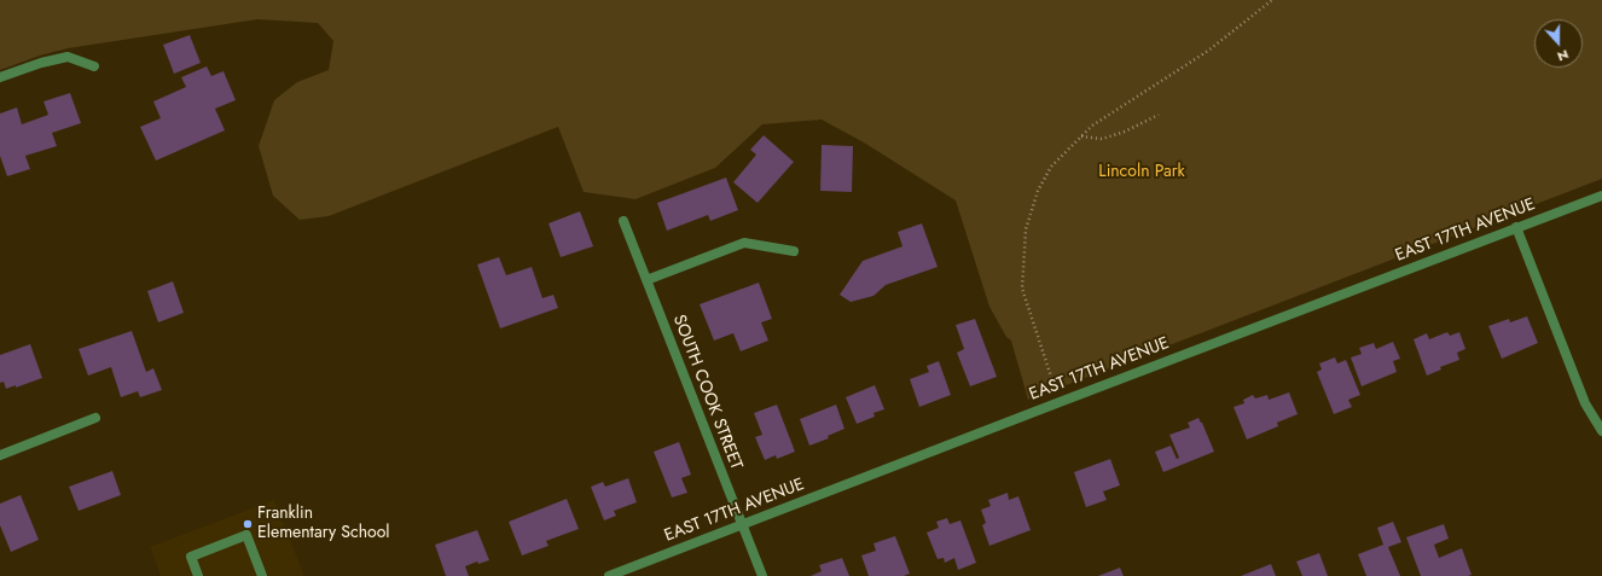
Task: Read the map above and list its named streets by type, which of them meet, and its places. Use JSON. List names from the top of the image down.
{
  "streets": {
    "street": ["EAST 17TH AVENUE", "SOUTH COOK STREET"]
  },
  "crossings": [
    ["EAST 17TH AVENUE", "SOUTH COOK STREET"]
  ],
  "parks": ["Lincoln Park"],
  "places": ["Franklin Elementary School"],
  "north": "bottom"
}
